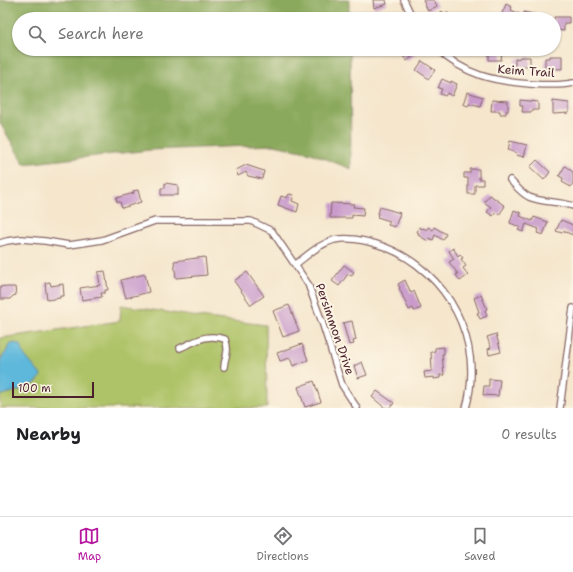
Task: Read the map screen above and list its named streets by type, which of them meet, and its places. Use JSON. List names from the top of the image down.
{
  "streets": {
    "street": ["Keim Trail", "Persimmon Drive"]
  },
  "scale_bar": "100 m",
  "page": {
    "search": "Search here",
    "scale": "100 m",
    "heading": ["Nearby", "0 results"],
    "nav": ["Map", "Directions", "Saved"]
  }
}
